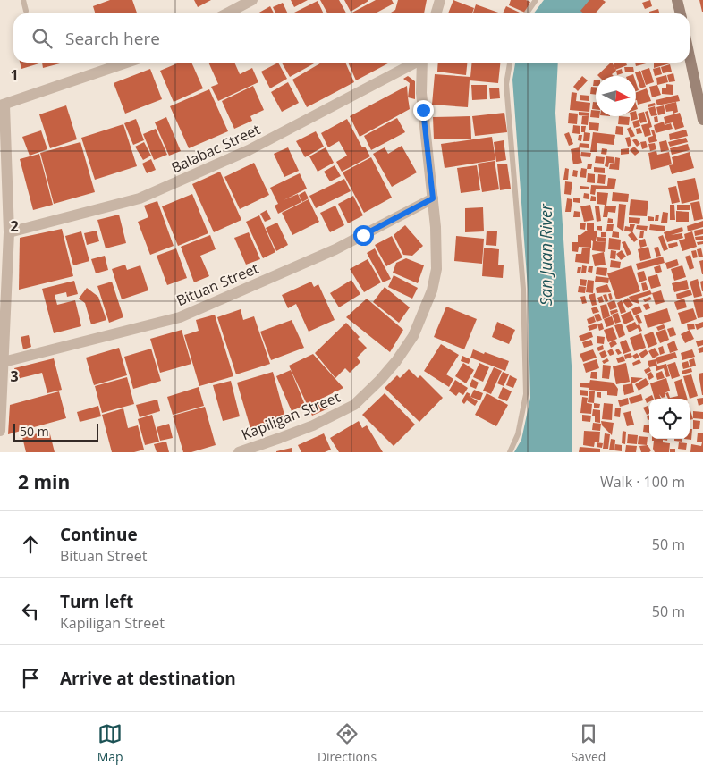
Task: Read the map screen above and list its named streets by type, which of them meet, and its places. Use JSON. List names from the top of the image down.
{
  "streets": {
    "street": ["Balabac Street", "Bituan Street", "Kapiligan Street"]
  },
  "crossings": [
    ["Bituan Street", "Kapiligan Street"]
  ],
  "water": ["San Juan River"],
  "scale_bar": "50 m",
  "north": "right",
  "page": {
    "search": "Search here",
    "scale": "50 m",
    "heading": ["2 min", "Walk · 100 m"],
    "list": [
      ["Continue", "Bituan Street", "50 m"],
      ["Turn left", "Kapiligan Street", "50 m"],
      "Arrive at destination"
    ],
    "nav": ["Map", "Directions", "Saved"]
  },
  "grid": {
    "rows": ["1", "2", "3"]
  }
}
